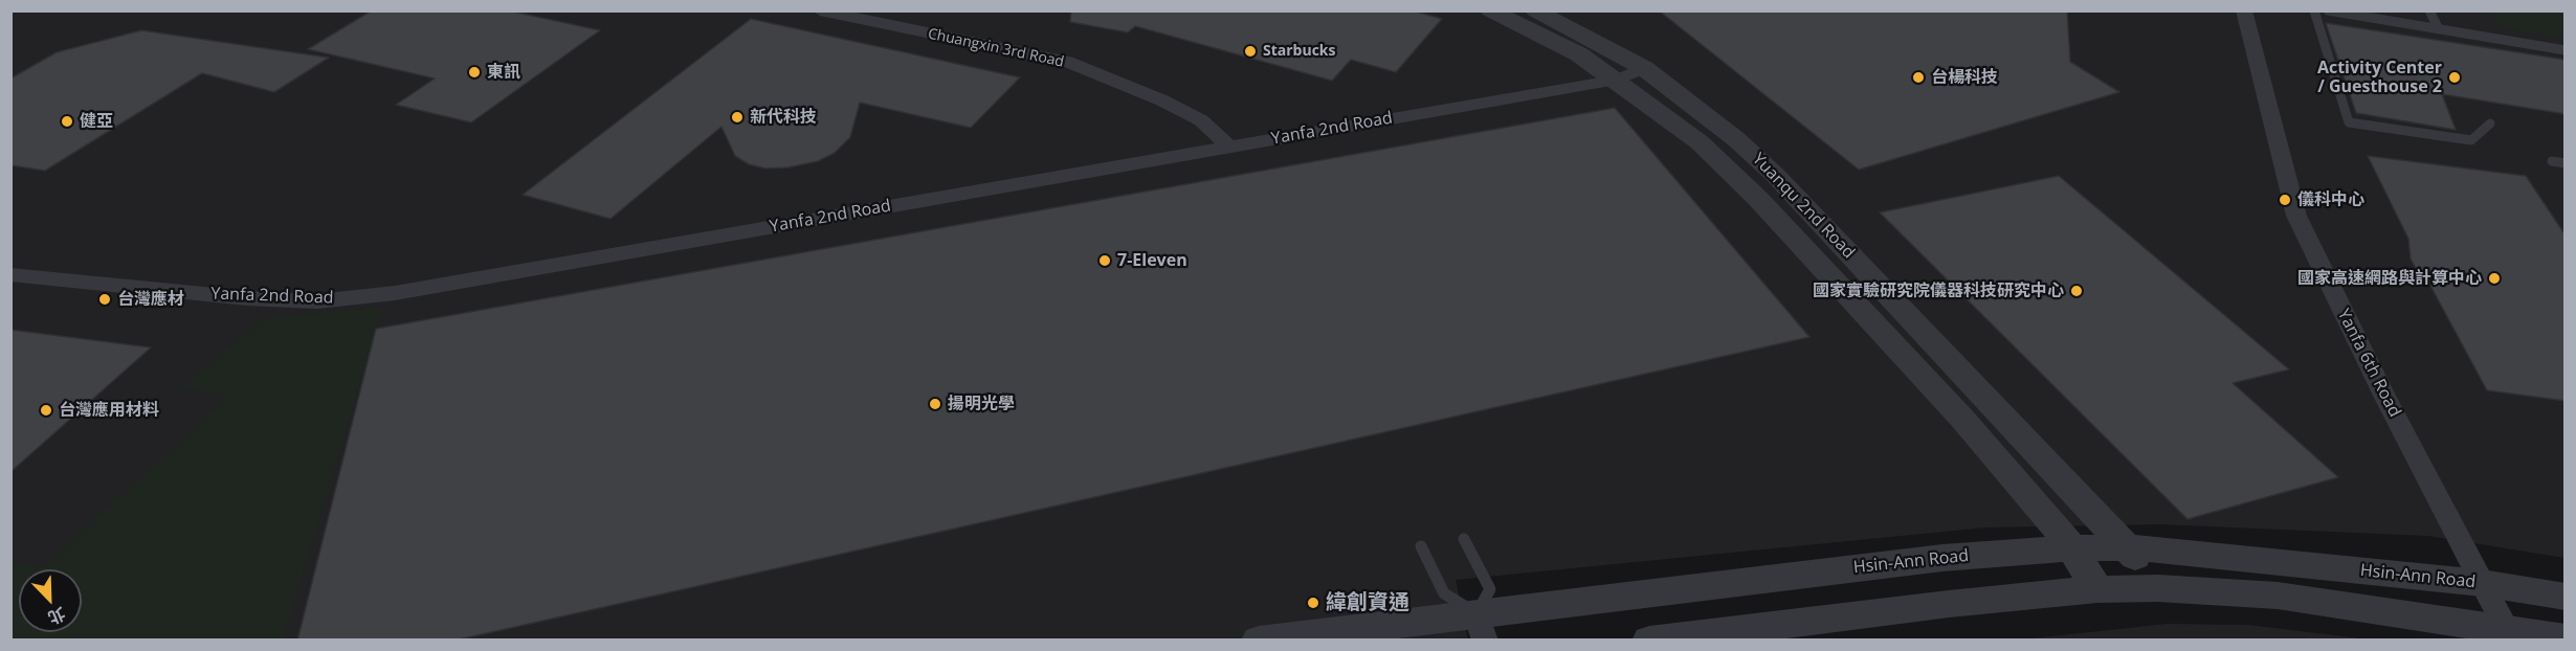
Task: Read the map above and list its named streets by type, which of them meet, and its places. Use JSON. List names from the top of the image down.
{
  "streets": {
    "street": [
      "Chuangxin 3rd Road",
      "Yanfa 2nd Road",
      "Yuanqu 2nd Road",
      "Yanfa 6th Road",
      "Hsin-Ann Road"
    ]
  },
  "crossings": [
    ["Chuangxin 3rd Road", "Yanfa 2nd Road"],
    ["Yanfa 2nd Road", "Yuanqu 2nd Road"],
    ["Yuanqu 2nd Road", "Hsin-Ann Road"],
    ["Yanfa 6th Road", "Hsin-Ann Road"]
  ],
  "places": [
    "Starbucks",
    "東訊",
    "台楊科技",
    "Activity Center / Guesthouse 2",
    "新代科技",
    "健亞",
    "儀科中心",
    "7-Eleven",
    "國家高速網路與計算中心",
    "國家實驗研究院儀器科技研究中心",
    "台灣應材",
    "揚明光學",
    "台灣應用材料",
    "緯創資通"
  ],
  "north": "bottom right"
}
